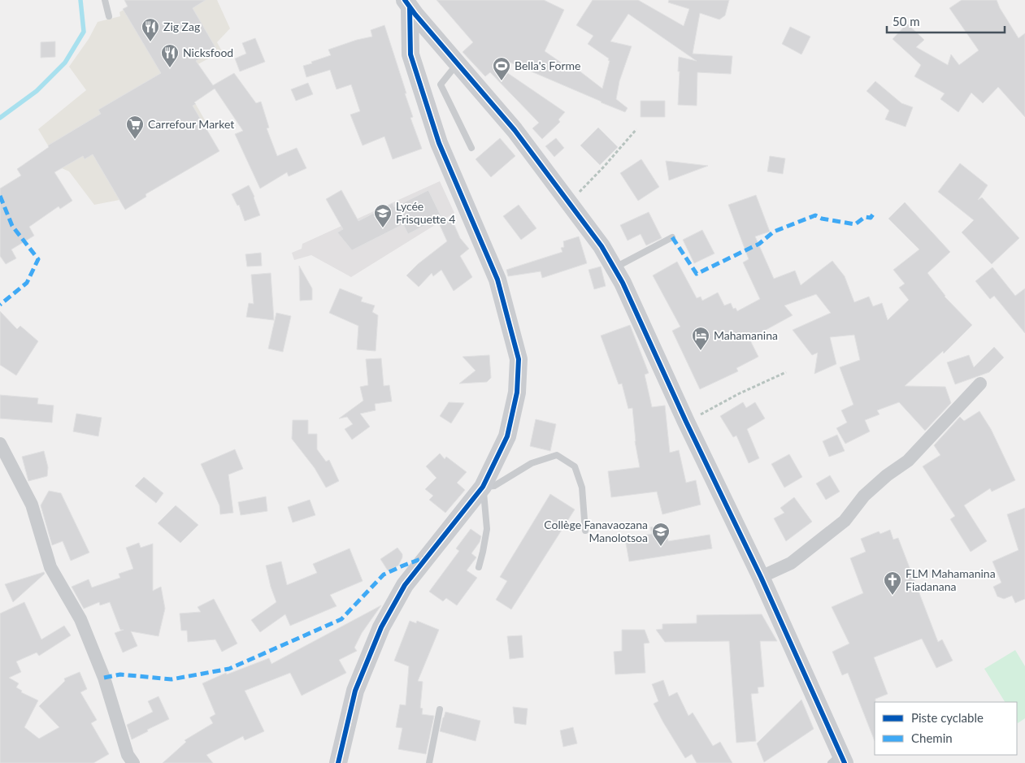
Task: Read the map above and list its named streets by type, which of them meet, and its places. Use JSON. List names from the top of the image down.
{
  "places": {
    "restaurant": ["Zig Zag", "Nicksfood"],
    "sports": ["Bella's Forme"],
    "supermarket": ["Carrefour Market"],
    "school or university": ["Lycée Frisquette 4", "Collège Fanavaozana Manolotsoa"],
    "hotel": ["Mahamanina"],
    "church": ["FLM Mahamanina Fiadanana"]
  },
  "legend": ["Piste cyclable", "Chemin"],
  "scale_bar": "50 m"
}
